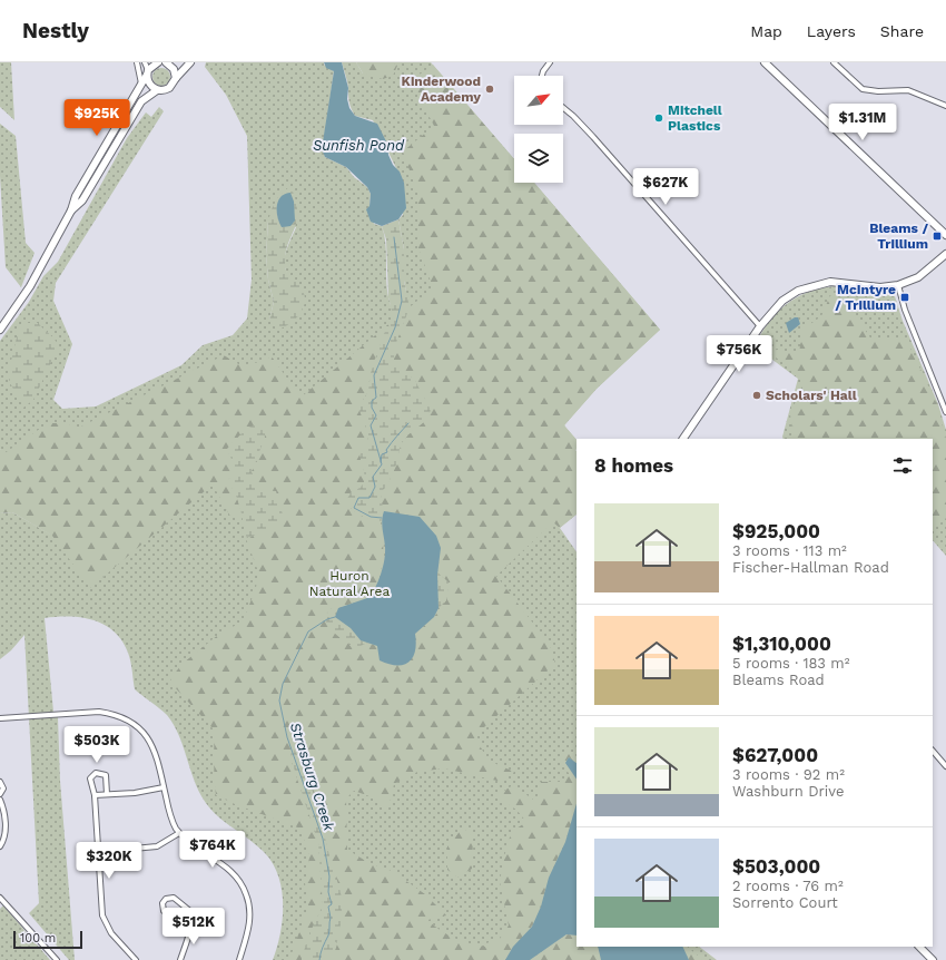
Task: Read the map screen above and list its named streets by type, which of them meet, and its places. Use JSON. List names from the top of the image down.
{
  "water": ["Sunfish Pond", "Strasburg Creek"],
  "parks": ["Huron Natural Area"],
  "places": {
    "other": ["Kinderwood Academy", "Mitchell Plastics", "Scholars' Hall"],
    "transit": ["Bleams / Trillium", "McIntyre / Trillium"]
  },
  "scale_bar": "100 m",
  "north": "top right",
  "page": {
    "header": "Nestly",
    "nav": ["Map", "Layers", "Share"],
    "price": [
      "$925K",
      "$1.31M",
      "$627K",
      "$756K",
      "$503K",
      "$764K",
      "$320K",
      "$512K"
    ],
    "heading": "8 homes",
    "list": [
      {
        "name": "$925,000",
        "note": "3 rooms · 113 m² · Fischer-Hallman Road"
      },
      {
        "name": "$1,310,000",
        "note": "5 rooms · 183 m² · Bleams Road"
      },
      {
        "name": "$627,000",
        "note": "3 rooms · 92 m² · Washburn Drive"
      },
      {
        "name": "$503,000",
        "note": "2 rooms · 76 m² · Sorrento Court"
      }
    ],
    "scale": "100 m"
  }
}
